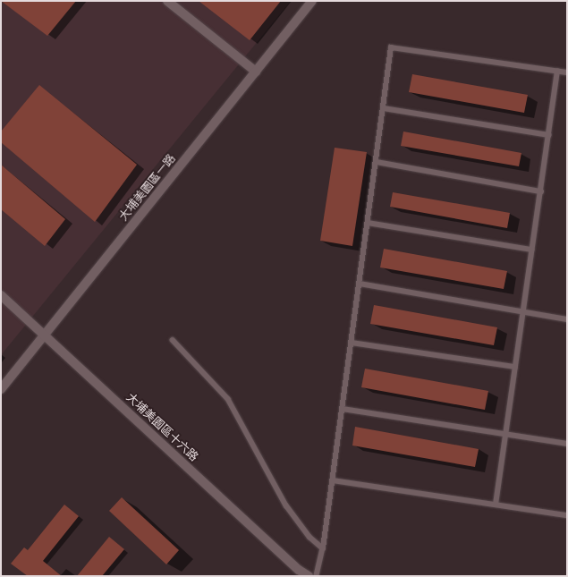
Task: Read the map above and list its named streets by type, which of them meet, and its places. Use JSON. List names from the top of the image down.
{
  "streets": {
    "street": ["大埔美園區一路", "大埔美園區十六路"]
  },
  "crossings": [
    ["大埔美園區一路", "大埔美園區十六路"]
  ]
}
